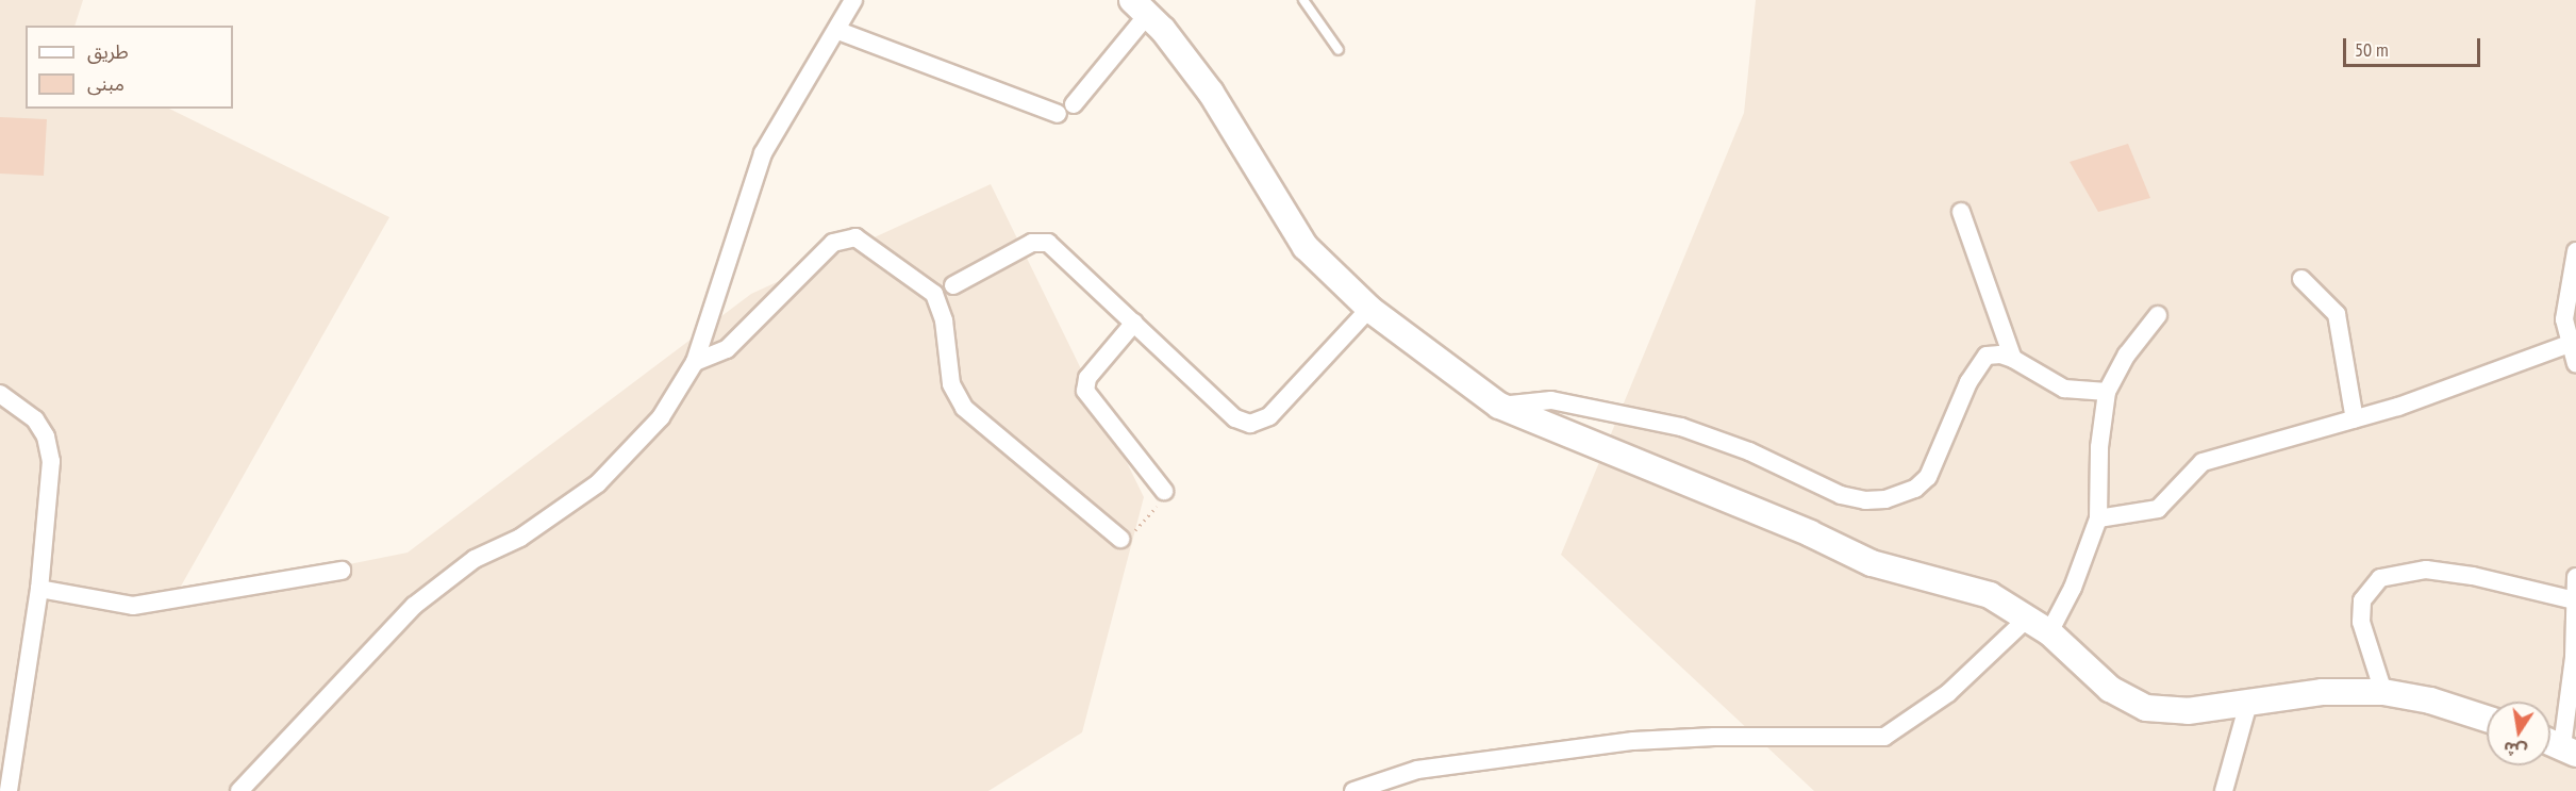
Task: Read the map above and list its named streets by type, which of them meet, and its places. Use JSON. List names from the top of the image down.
{
  "legend": ["طريق", "مبنى"],
  "scale_bar": "50 m",
  "north": "bottom"
}
